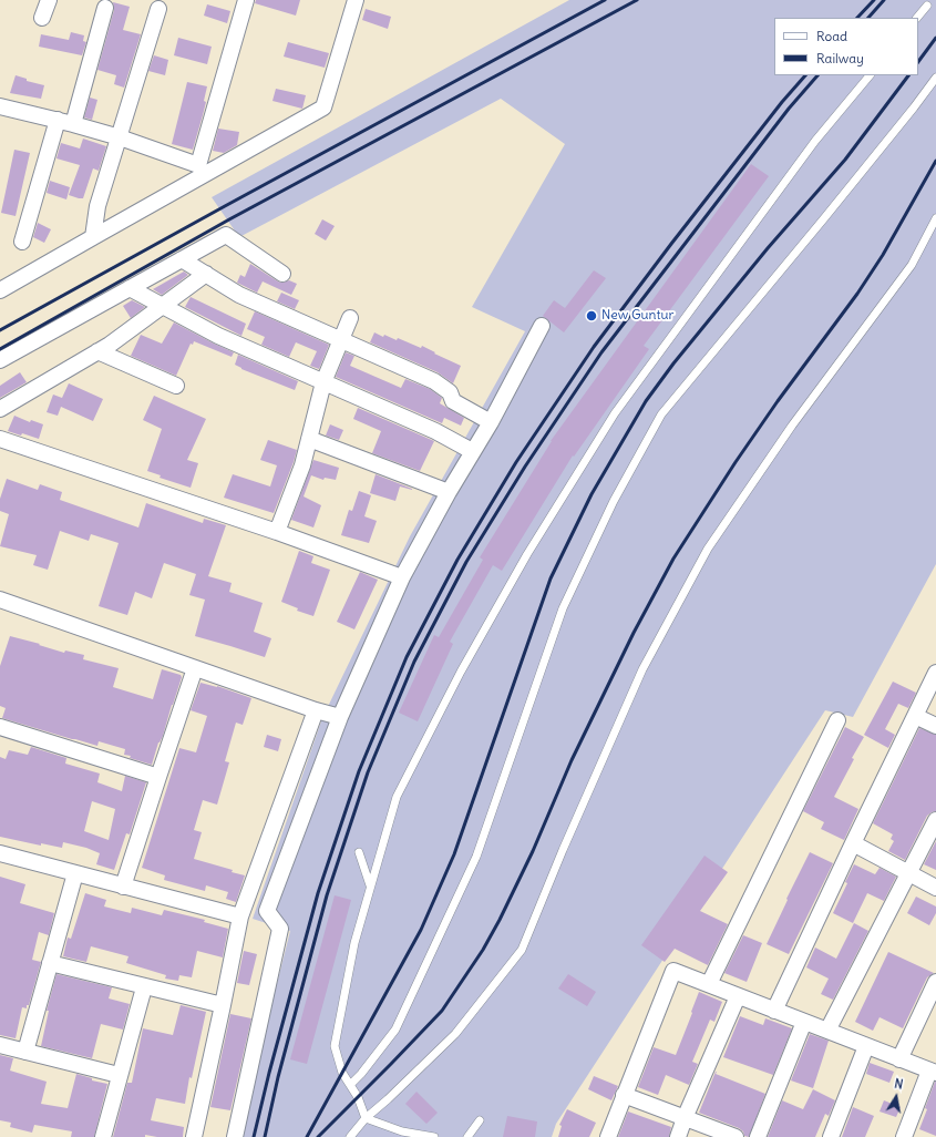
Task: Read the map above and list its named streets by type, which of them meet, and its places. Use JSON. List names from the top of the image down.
{
  "places": ["New Guntur"],
  "legend": ["Road", "Railway"],
  "north": "top"
}
